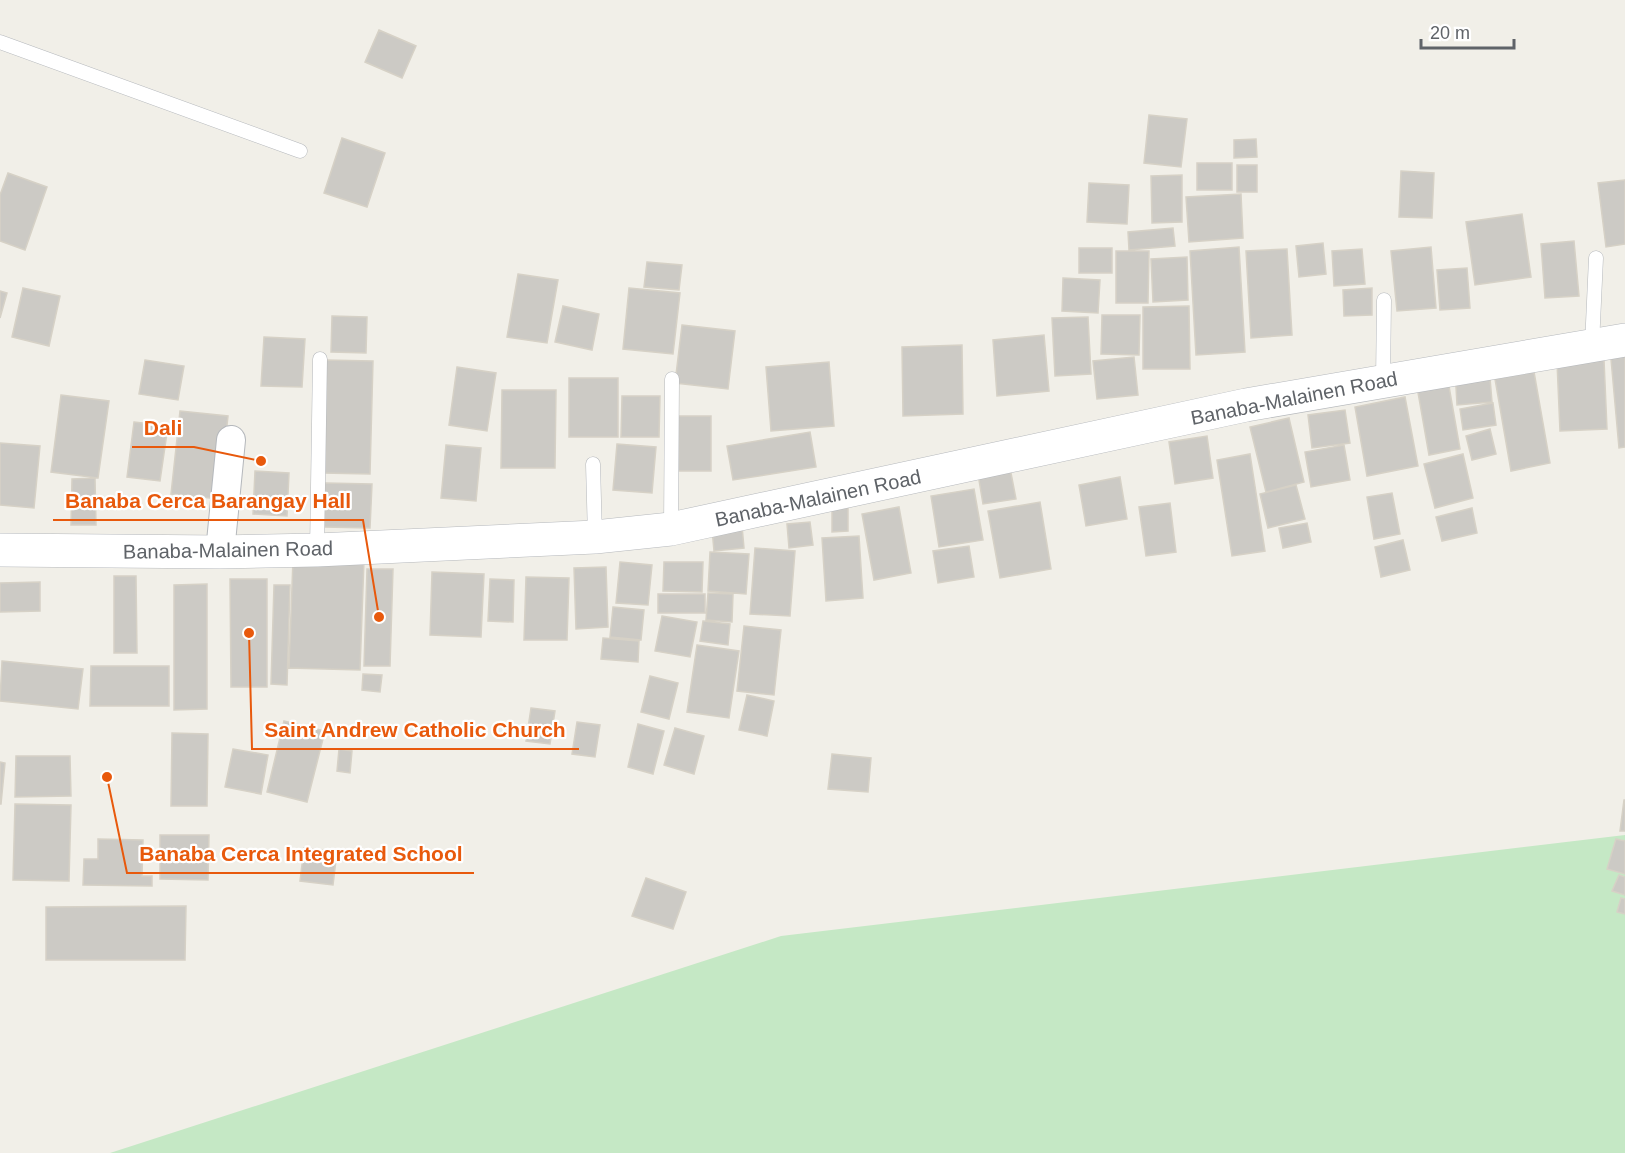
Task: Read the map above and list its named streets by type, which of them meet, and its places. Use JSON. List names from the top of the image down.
{
  "streets": {
    "street": ["Banaba-Malainen Road"]
  },
  "places": [
    "Dali",
    "Banaba Cerca Barangay Hall",
    "Saint Andrew Catholic Church",
    "Banaba Cerca Integrated School"
  ],
  "scale_bar": "20 m"
}
